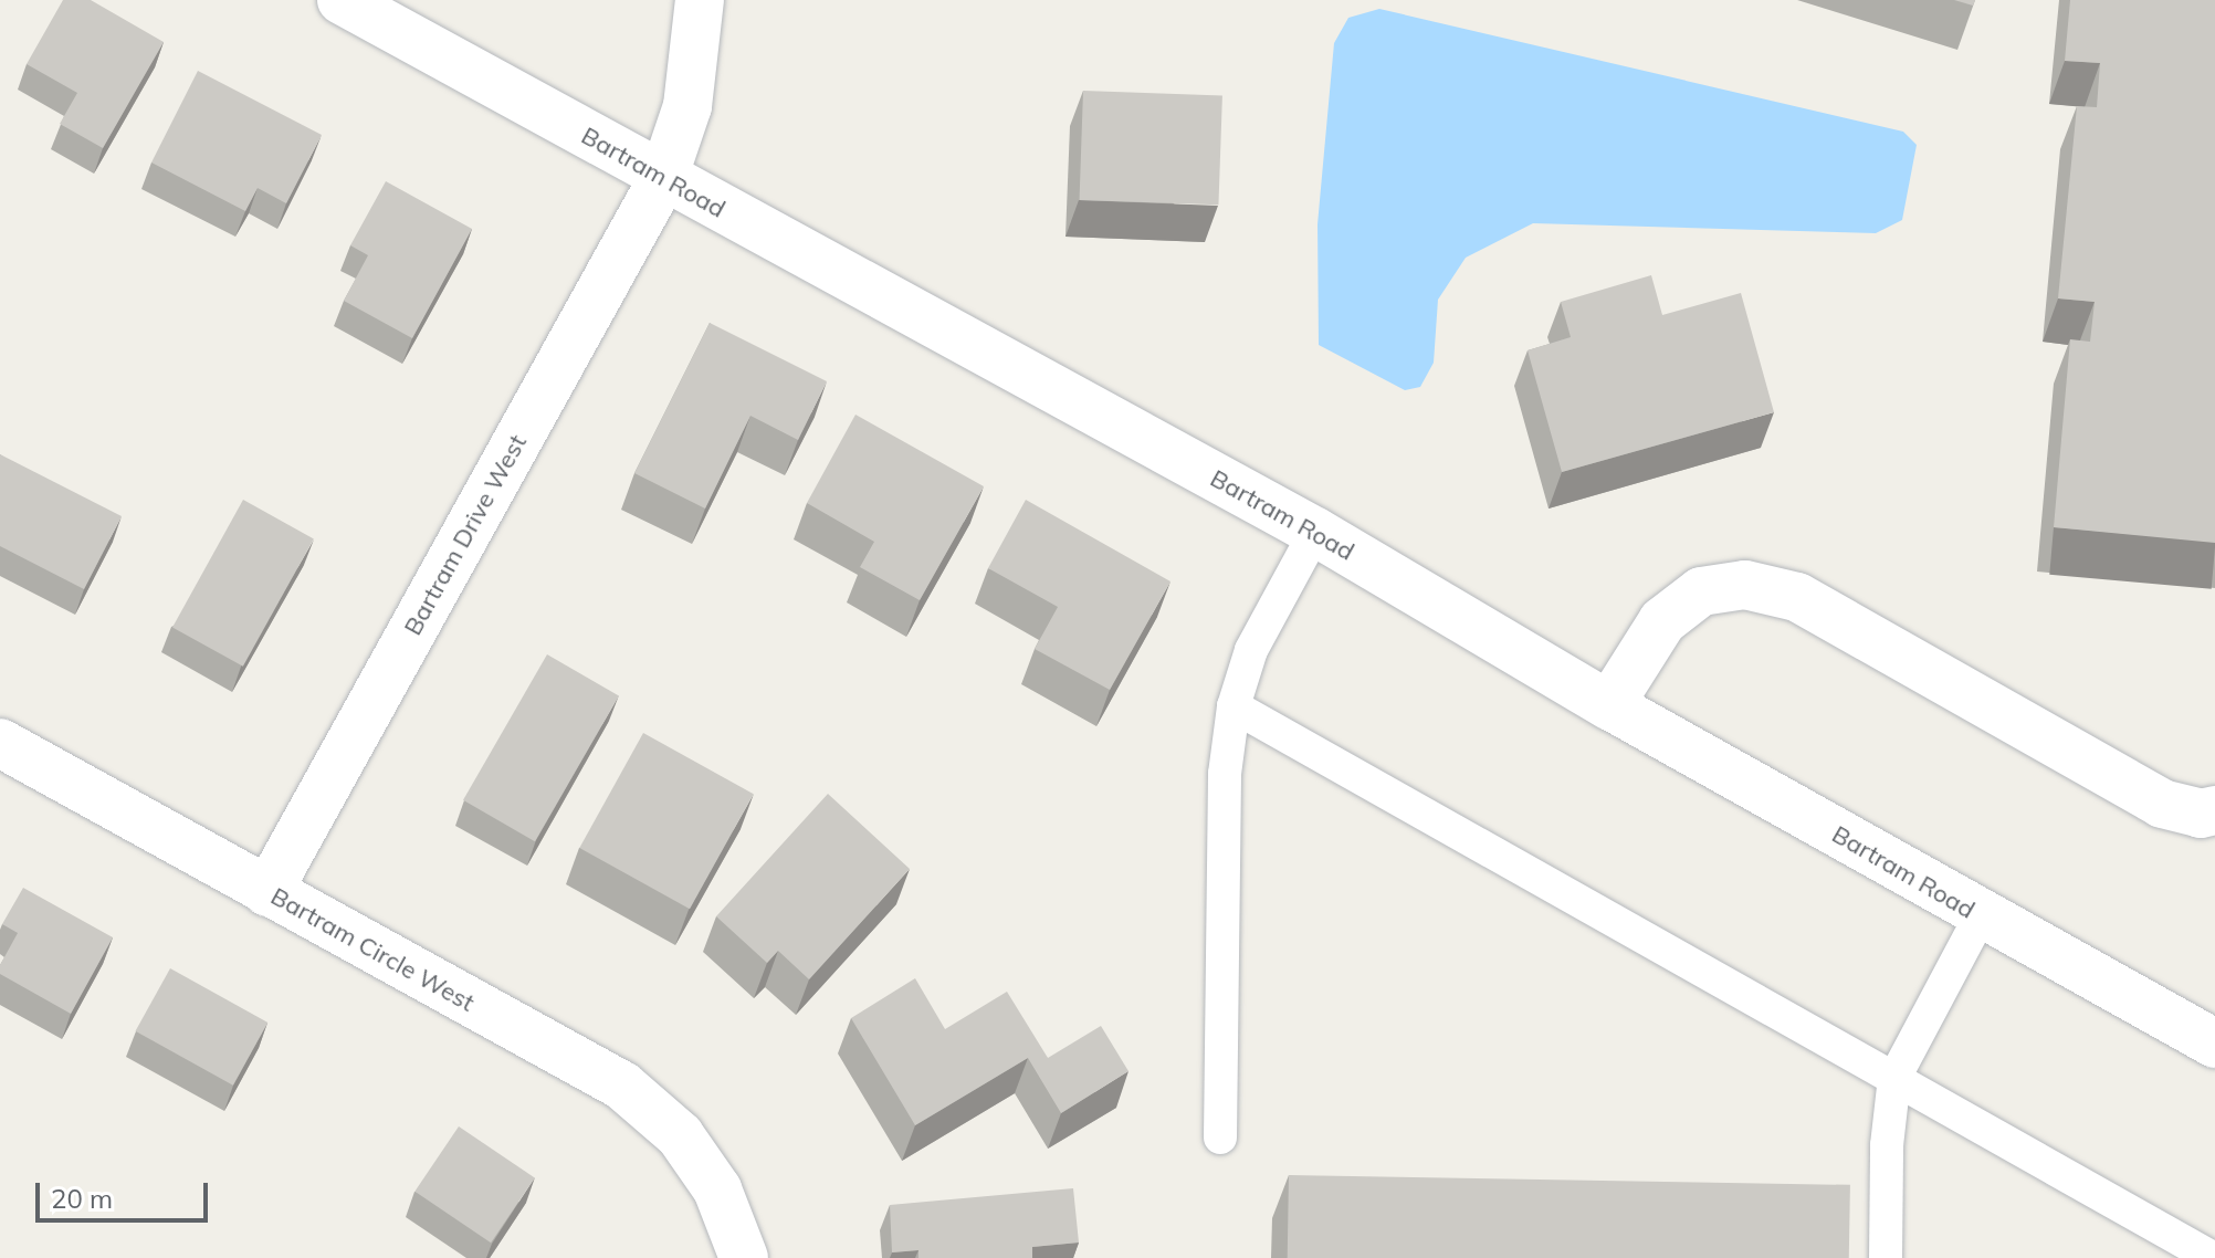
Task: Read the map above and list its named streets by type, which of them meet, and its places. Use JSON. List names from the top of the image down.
{
  "streets": {
    "street": ["Bartram Road", "Bartram Drive West", "Bartram Circle West"]
  },
  "crossings": [
    ["Bartram Road", "Bartram Drive West"],
    ["Bartram Drive West", "Bartram Circle West"]
  ],
  "scale_bar": "20 m"
}
